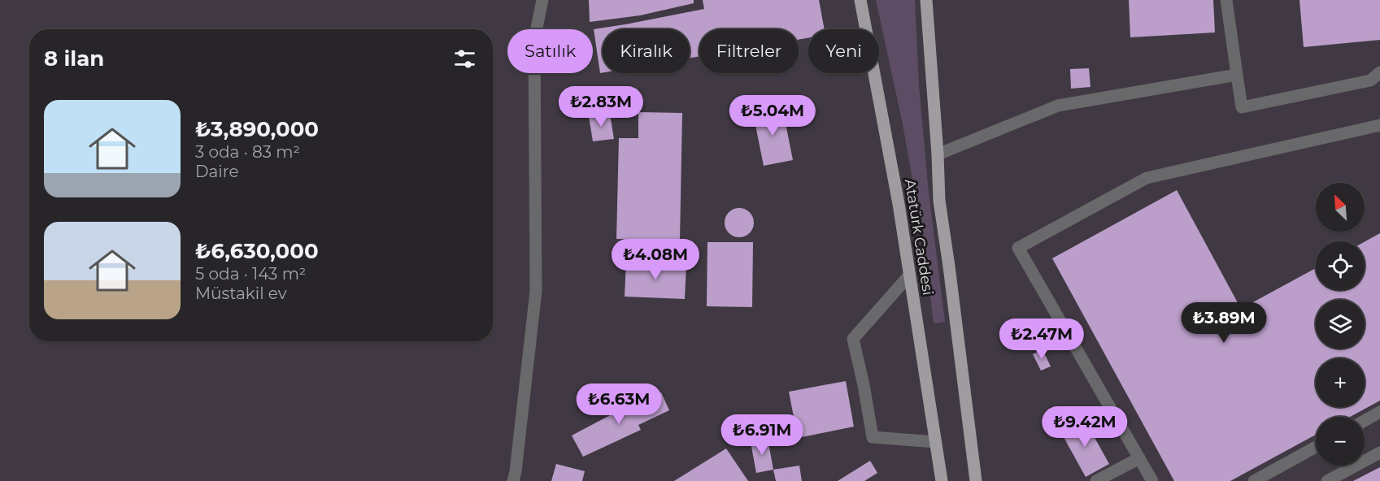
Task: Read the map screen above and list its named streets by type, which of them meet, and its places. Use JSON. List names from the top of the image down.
{
  "streets": {
    "main road": ["Atatürk Caddesi"]
  },
  "north": "top left",
  "page": {
    "chip": [
      "Satılık",
      "Kiralık",
      "Filtreler",
      "Yeni"
    ],
    "heading": "8 ilan",
    "price": [
      "₺2.83M",
      "₺5.04M",
      "₺4.08M",
      "₺3.89M",
      "₺2.47M",
      "₺6.63M",
      "₺9.42M",
      "₺6.91M"
    ],
    "list": [
      {
        "name": "₺3,890,000",
        "note": "3 oda · 83 m² · Daire"
      },
      {
        "name": "₺6,630,000",
        "note": "5 oda · 143 m² · Müstakil ev"
      }
    ],
    "map_buttons": ["+", "−"]
  }
}
